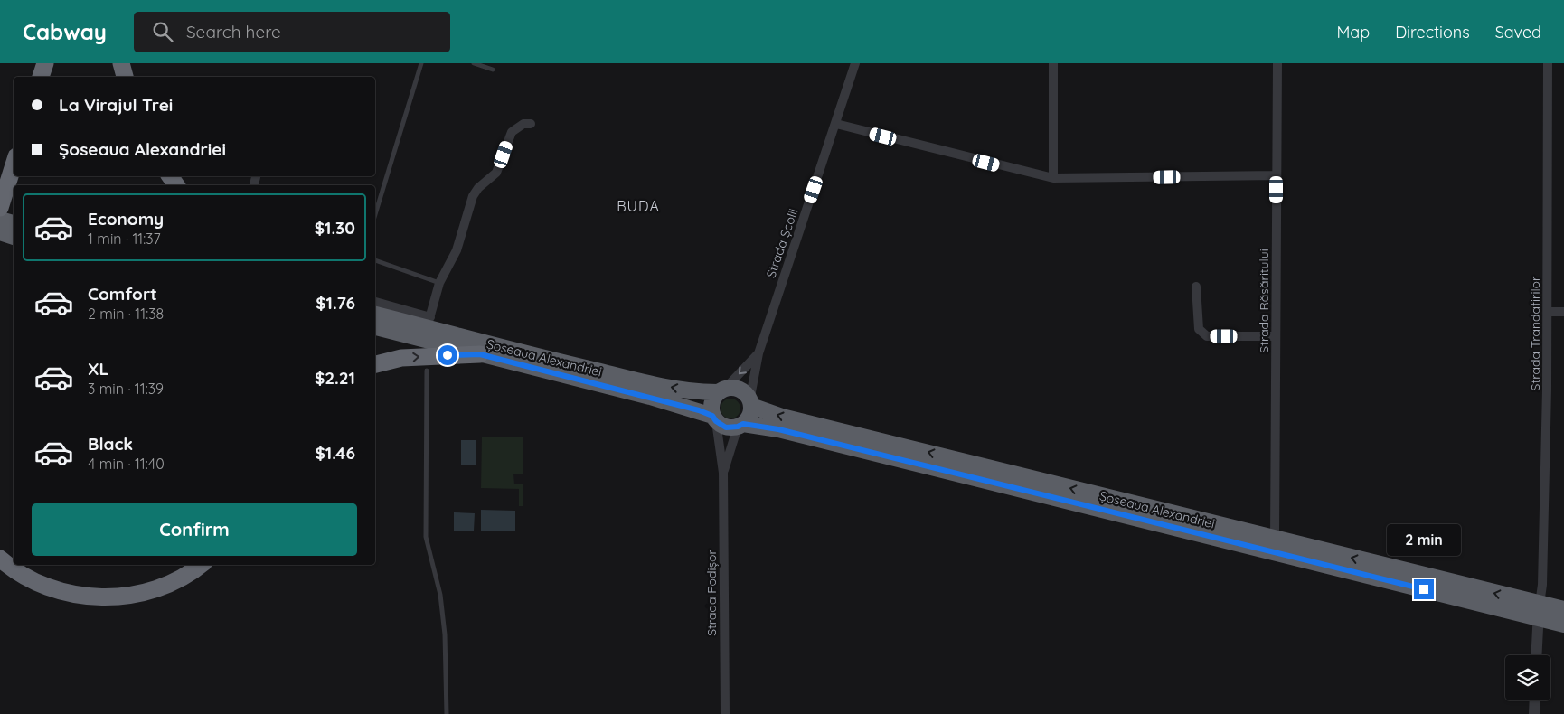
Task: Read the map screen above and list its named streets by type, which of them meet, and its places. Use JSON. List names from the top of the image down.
{
  "streets": {
    "highway": ["Șoseaua Alexandriei"],
    "street": [
      "Strada Școlii",
      "Strada Răsăritului",
      "Strada Trandafirilor",
      "Strada Podișor"
    ]
  },
  "crossings": [
    ["Strada Școlii", "Șoseaua Alexandriei"],
    ["Strada Școlii", "Strada Podișor"],
    ["Strada Răsăritului", "Șoseaua Alexandriei"],
    ["Strada Trandafirilor", "Șoseaua Alexandriei"],
    ["Șoseaua Alexandriei", "Strada Podișor"]
  ],
  "districts": ["BUDA"],
  "page": {
    "header": "Cabway",
    "search": "Search here",
    "nav": ["Map", "Directions", "Saved"],
    "banner": ["La Virajul Trei", "Șoseaua Alexandriei"],
    "list": [
      {
        "name": "Economy",
        "note": "1 min · 11:37",
        "value": "$1.30"
      },
      {
        "name": "Comfort",
        "note": "2 min · 11:38",
        "value": "$1.76"
      },
      {
        "name": "XL",
        "note": "3 min · 11:39",
        "value": "$2.21"
      },
      {
        "name": "Black",
        "note": "4 min · 11:40",
        "value": "$1.46"
      }
    ],
    "buttons": "Confirm",
    "bubble": "2 min"
  }
}
